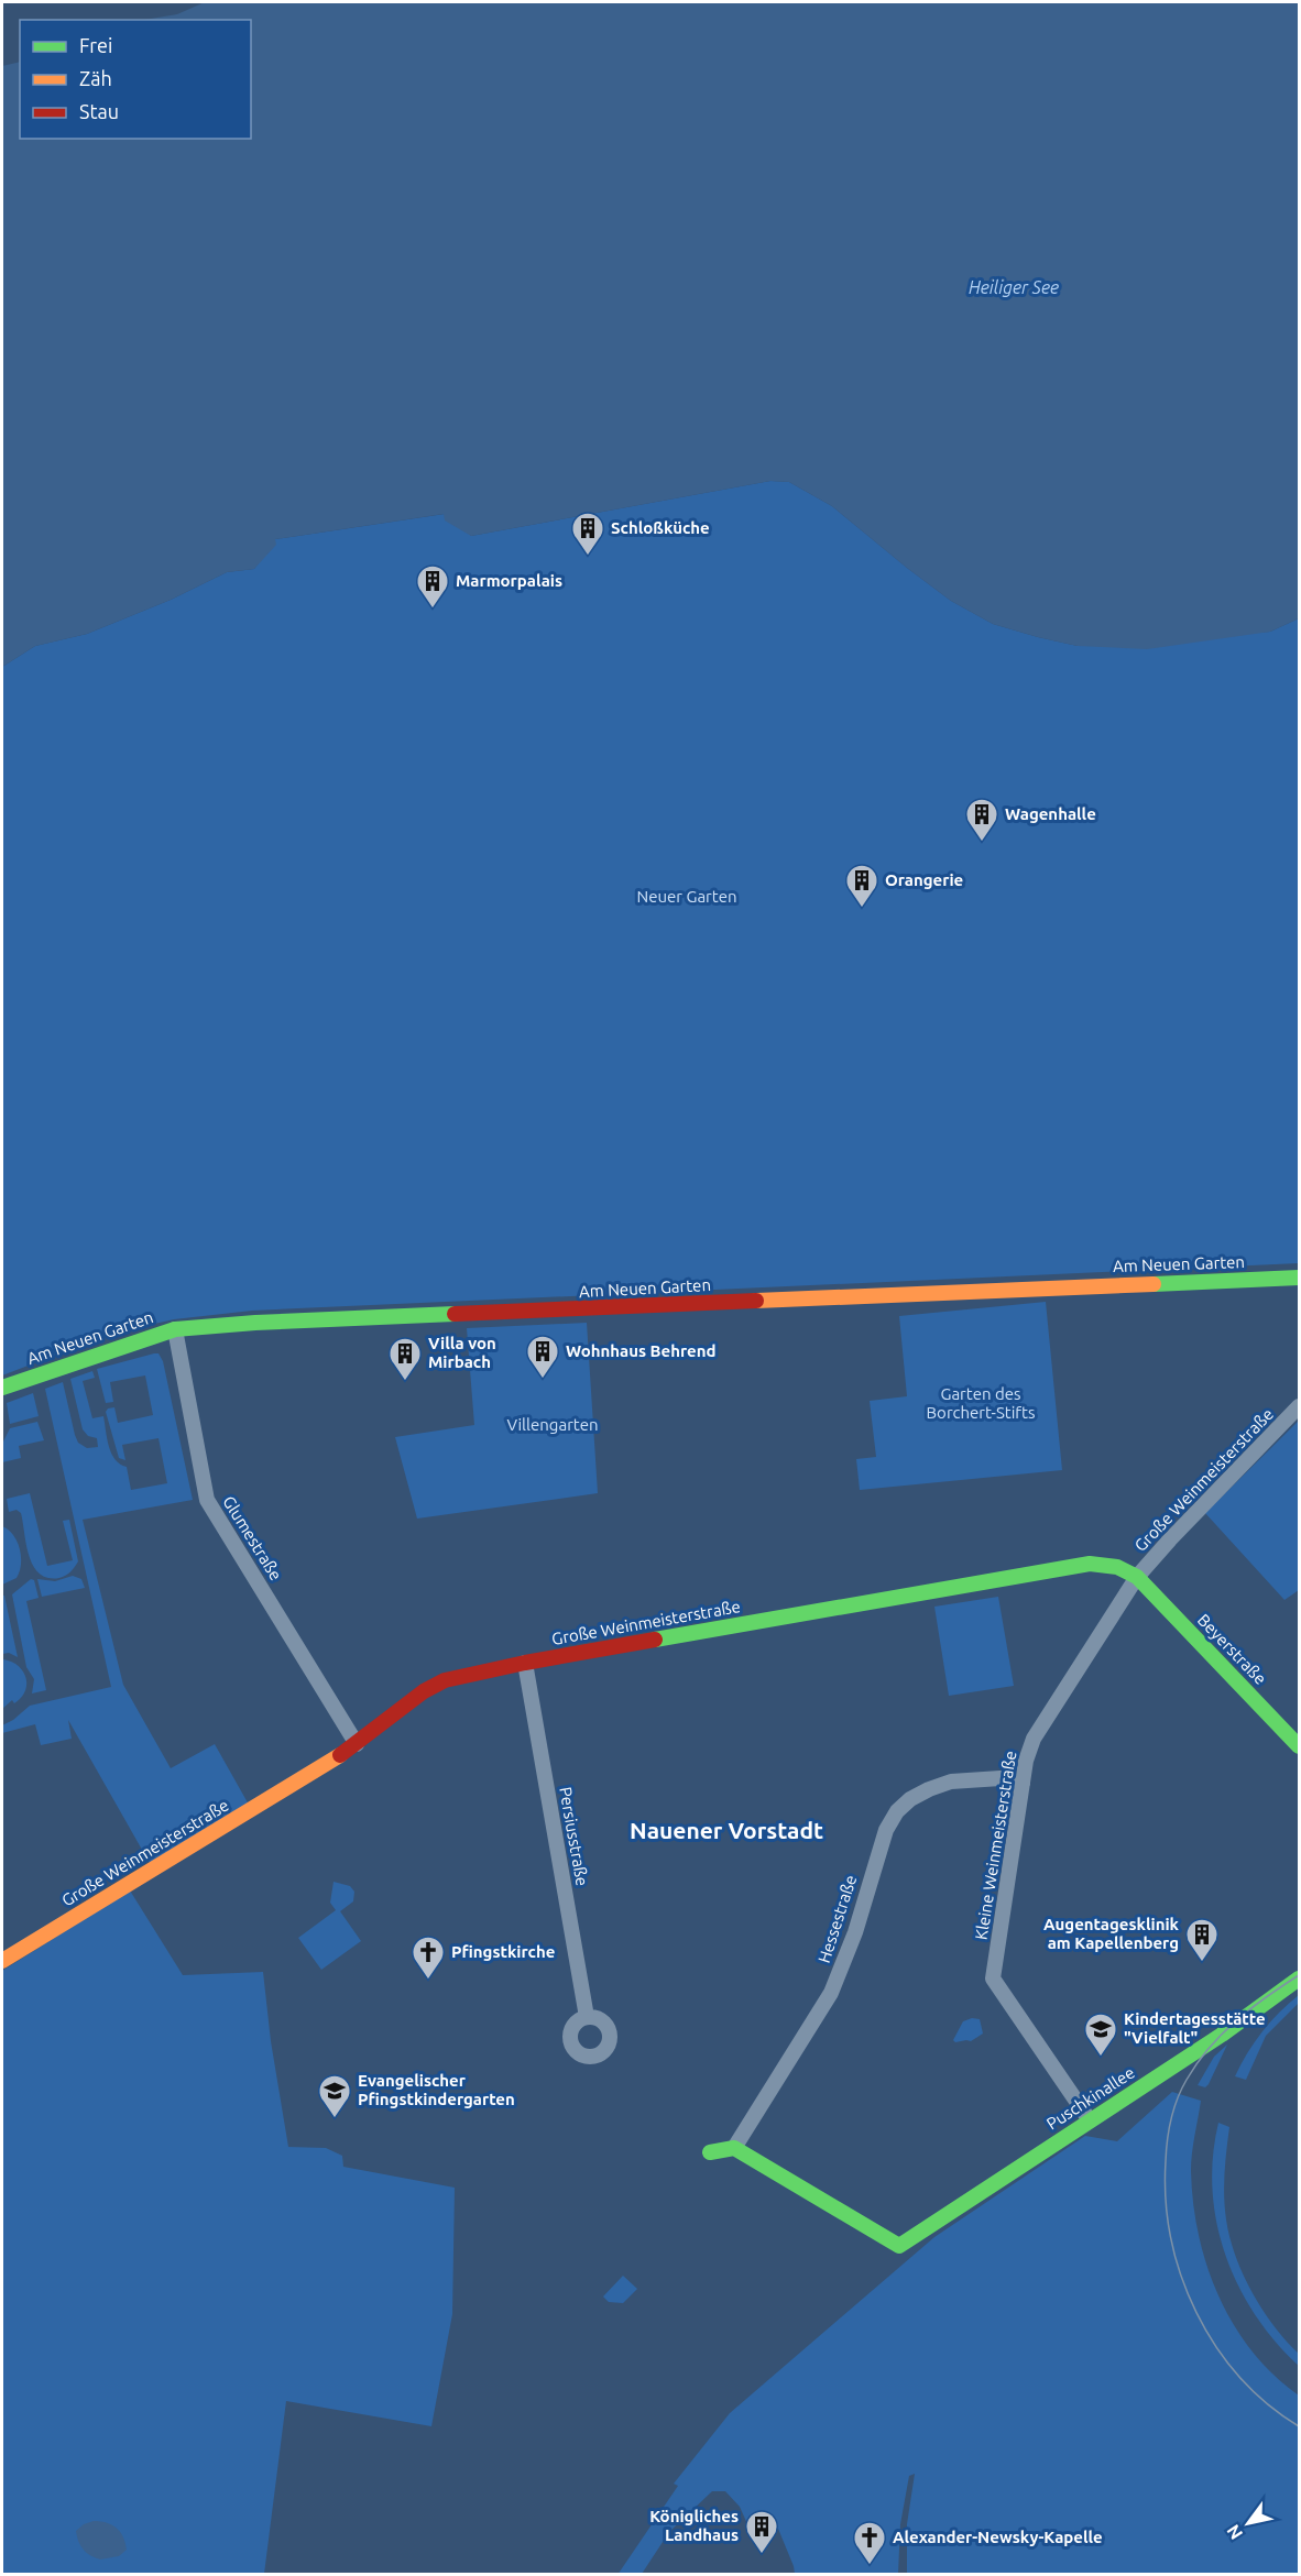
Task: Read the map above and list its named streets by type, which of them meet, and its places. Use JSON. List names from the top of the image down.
{
  "streets": {
    "street": [
      "Am Neuen Garten",
      "Große Weinmeisterstraße",
      "Glumestraße",
      "Beyerstraße",
      "Persiusstraße",
      "Kleine Weinmeisterstraße",
      "Hessestraße",
      "Puschkinallee"
    ]
  },
  "crossings": [
    ["Am Neuen Garten", "Glumestraße"],
    ["Große Weinmeisterstraße", "Glumestraße"],
    ["Große Weinmeisterstraße", "Beyerstraße"],
    ["Große Weinmeisterstraße", "Persiusstraße"],
    ["Große Weinmeisterstraße", "Kleine Weinmeisterstraße"],
    ["Beyerstraße", "Kleine Weinmeisterstraße"],
    ["Kleine Weinmeisterstraße", "Hessestraße"],
    ["Kleine Weinmeisterstraße", "Puschkinallee"],
    ["Hessestraße", "Puschkinallee"]
  ],
  "districts": ["Nauener Vorstadt"],
  "water": ["Heiliger See"],
  "parks": ["Neuer Garten", "Garten des Borchert-Stifts", "Villengarten"],
  "places": {
    "building": [
      "Schloßküche",
      "Marmorpalais",
      "Wagenhalle",
      "Orangerie",
      "Wohnhaus Behrend",
      "Villa von Mirbach",
      "Augentagesklinik am Kapellenberg",
      "Königliches Landhaus"
    ],
    "church": ["Pfingstkirche", "Alexander-Newsky-Kapelle"],
    "school or university": ["Kindertagesstätte \"Vielfalt\"", "Evangelischer Pfingstkindergarten"]
  },
  "legend": ["Frei", "Zäh", "Stau"],
  "north": "bottom left"
}
